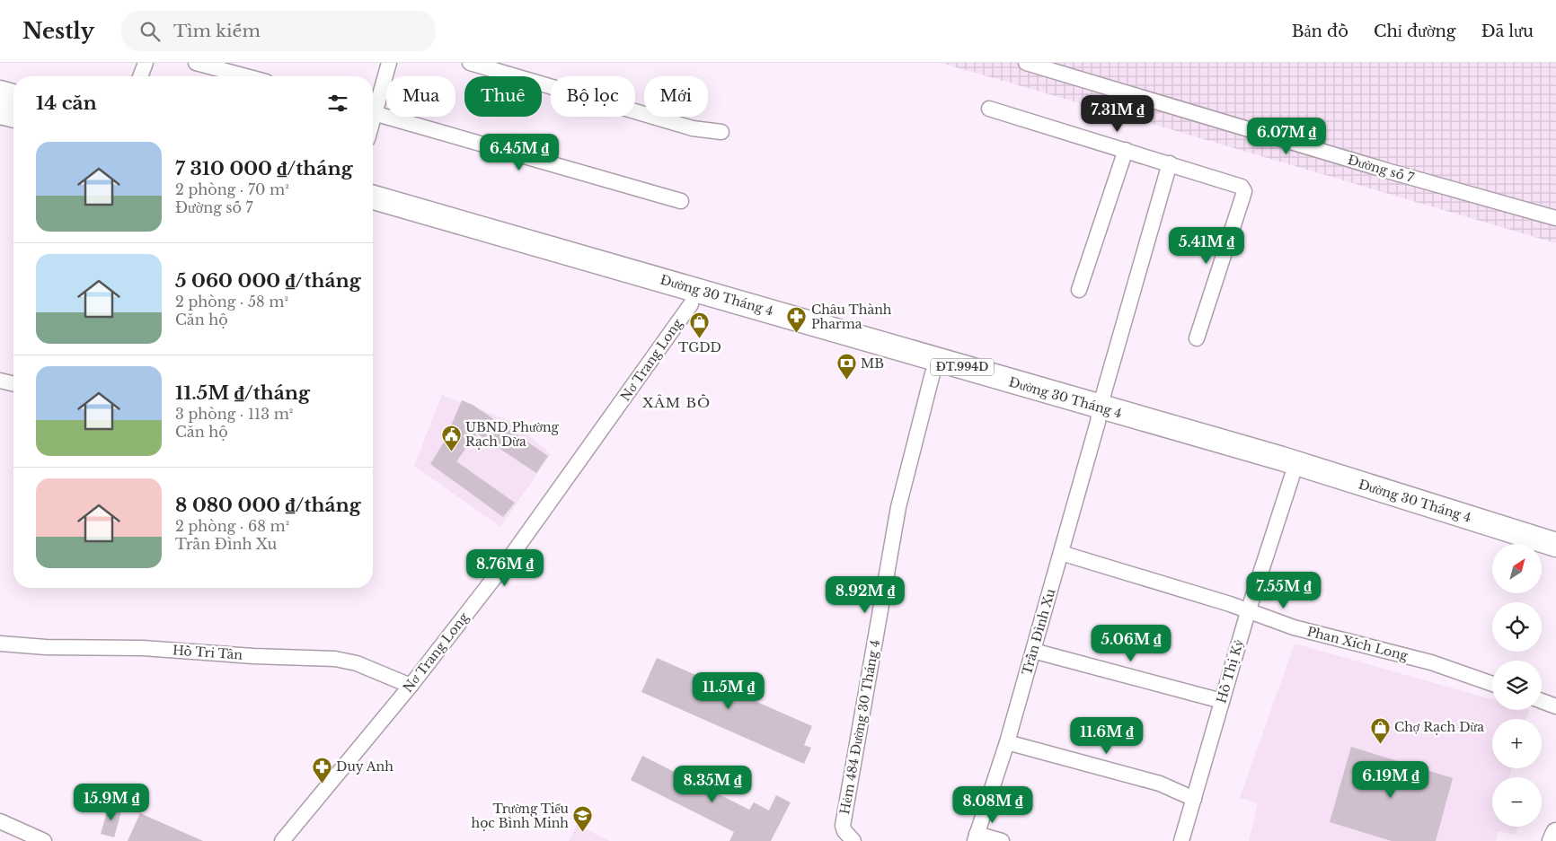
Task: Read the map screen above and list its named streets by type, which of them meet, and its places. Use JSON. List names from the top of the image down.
{
  "streets": {
    "main road": ["Đường 30 Tháng 4", "ĐT.994D"],
    "street": [
      "Đường số 7",
      "Nơ Trang Long",
      "Trần Đình Xu",
      "Phan Xích Long",
      "Hồ Tri Tân",
      "Hồ Thị Kỷ",
      "Hẻm 484 Đường 30 Tháng 4"
    ]
  },
  "crossings": [
    ["Đường 30 Tháng 4", "Nơ Trang Long"],
    ["Đường 30 Tháng 4", "Trần Đình Xu"],
    ["Đường 30 Tháng 4", "Hồ Thị Kỷ"],
    ["Đường 30 Tháng 4", "Hẻm 484 Đường 30 Tháng 4"],
    ["Nơ Trang Long", "Hồ Tri Tân"],
    ["Trần Đình Xu", "Phan Xích Long"],
    ["Phan Xích Long", "Hồ Thị Kỷ"]
  ],
  "districts": ["XÂM BỒ"],
  "places": {
    "pharmacy": ["Châu Thành Pharma", "Duy Anh"],
    "shop": ["TGDD", "Chợ Rạch Dừa"],
    "bank": ["MB"],
    "public building": ["UBND Phường Rạch Dừa"],
    "school or university": ["Trường Tiểu học Bình Minh"]
  },
  "north": "top right",
  "page": {
    "header": "Nestly",
    "search": "Tìm kiếm",
    "nav": ["Bản đồ", "Chỉ đường", "Đã lưu"],
    "chip": [
      "Mua",
      "Thuê",
      "Bộ lọc",
      "Mới"
    ],
    "heading": "14 căn",
    "price": [
      "7.31M ₫",
      "6.07M ₫",
      "6.45M ₫",
      "5.41M ₫",
      "8.76M ₫",
      "7.55M ₫",
      "8.92M ₫",
      "5.06M ₫",
      "11.5M ₫",
      "11.6M ₫",
      "6.19M ₫",
      "8.35M ₫",
      "15.9M ₫",
      "8.08M ₫"
    ],
    "list": [
      {
        "name": "7 310 000 ₫/tháng",
        "note": "2 phòng · 70 m² · Đường số 7"
      },
      {
        "name": "5 060 000 ₫/tháng",
        "note": "2 phòng · 58 m² · Căn hộ"
      },
      {
        "name": "11.5M ₫/tháng",
        "note": "3 phòng · 113 m² · Căn hộ"
      },
      {
        "name": "8 080 000 ₫/tháng",
        "note": "2 phòng · 68 m² · Trần Đình Xu"
      }
    ],
    "map_buttons": ["+", "−"]
  }
}
